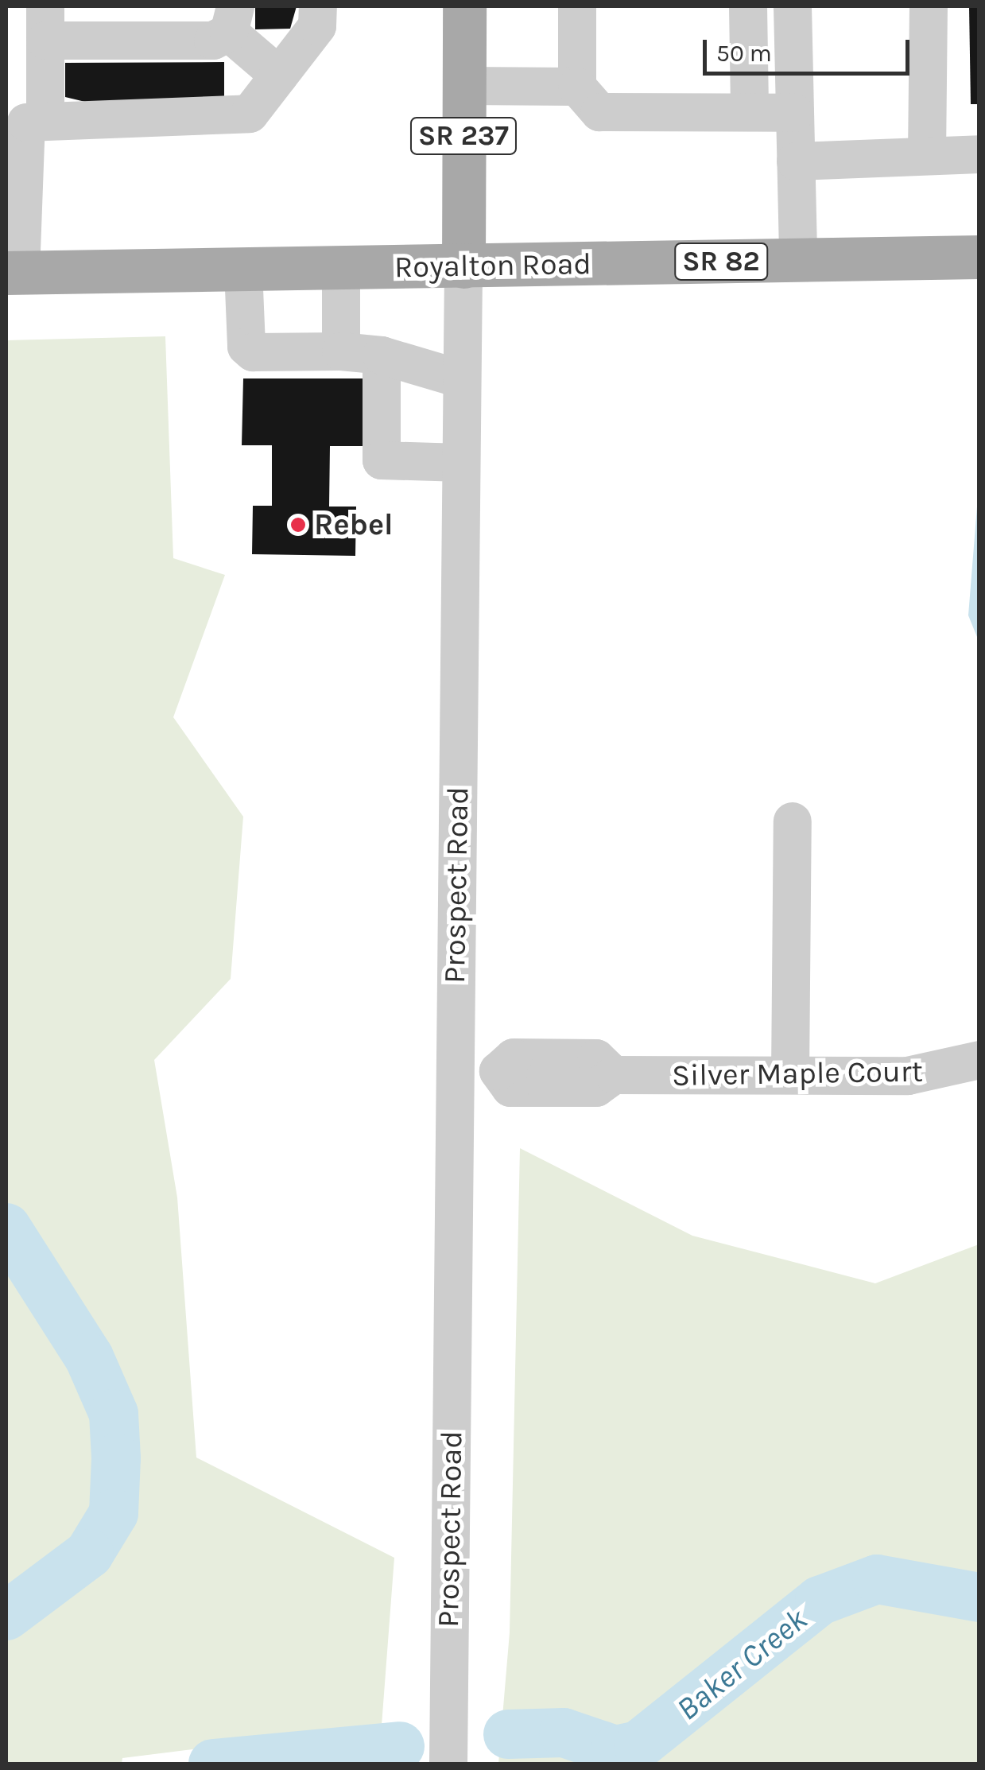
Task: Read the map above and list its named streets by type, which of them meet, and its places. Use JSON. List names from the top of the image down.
{
  "streets": {
    "main road": [
      "SR 237",
      "SR 82",
      "Royalton Road",
      "Prospect Road"
    ],
    "street": ["Silver Maple Court"]
  },
  "crossings": [
    ["Royalton Road", "Prospect Road"],
    ["Prospect Road", "Silver Maple Court"]
  ],
  "water": ["Baker Creek"],
  "places": ["Rebel"],
  "scale_bar": "50 m"
}
